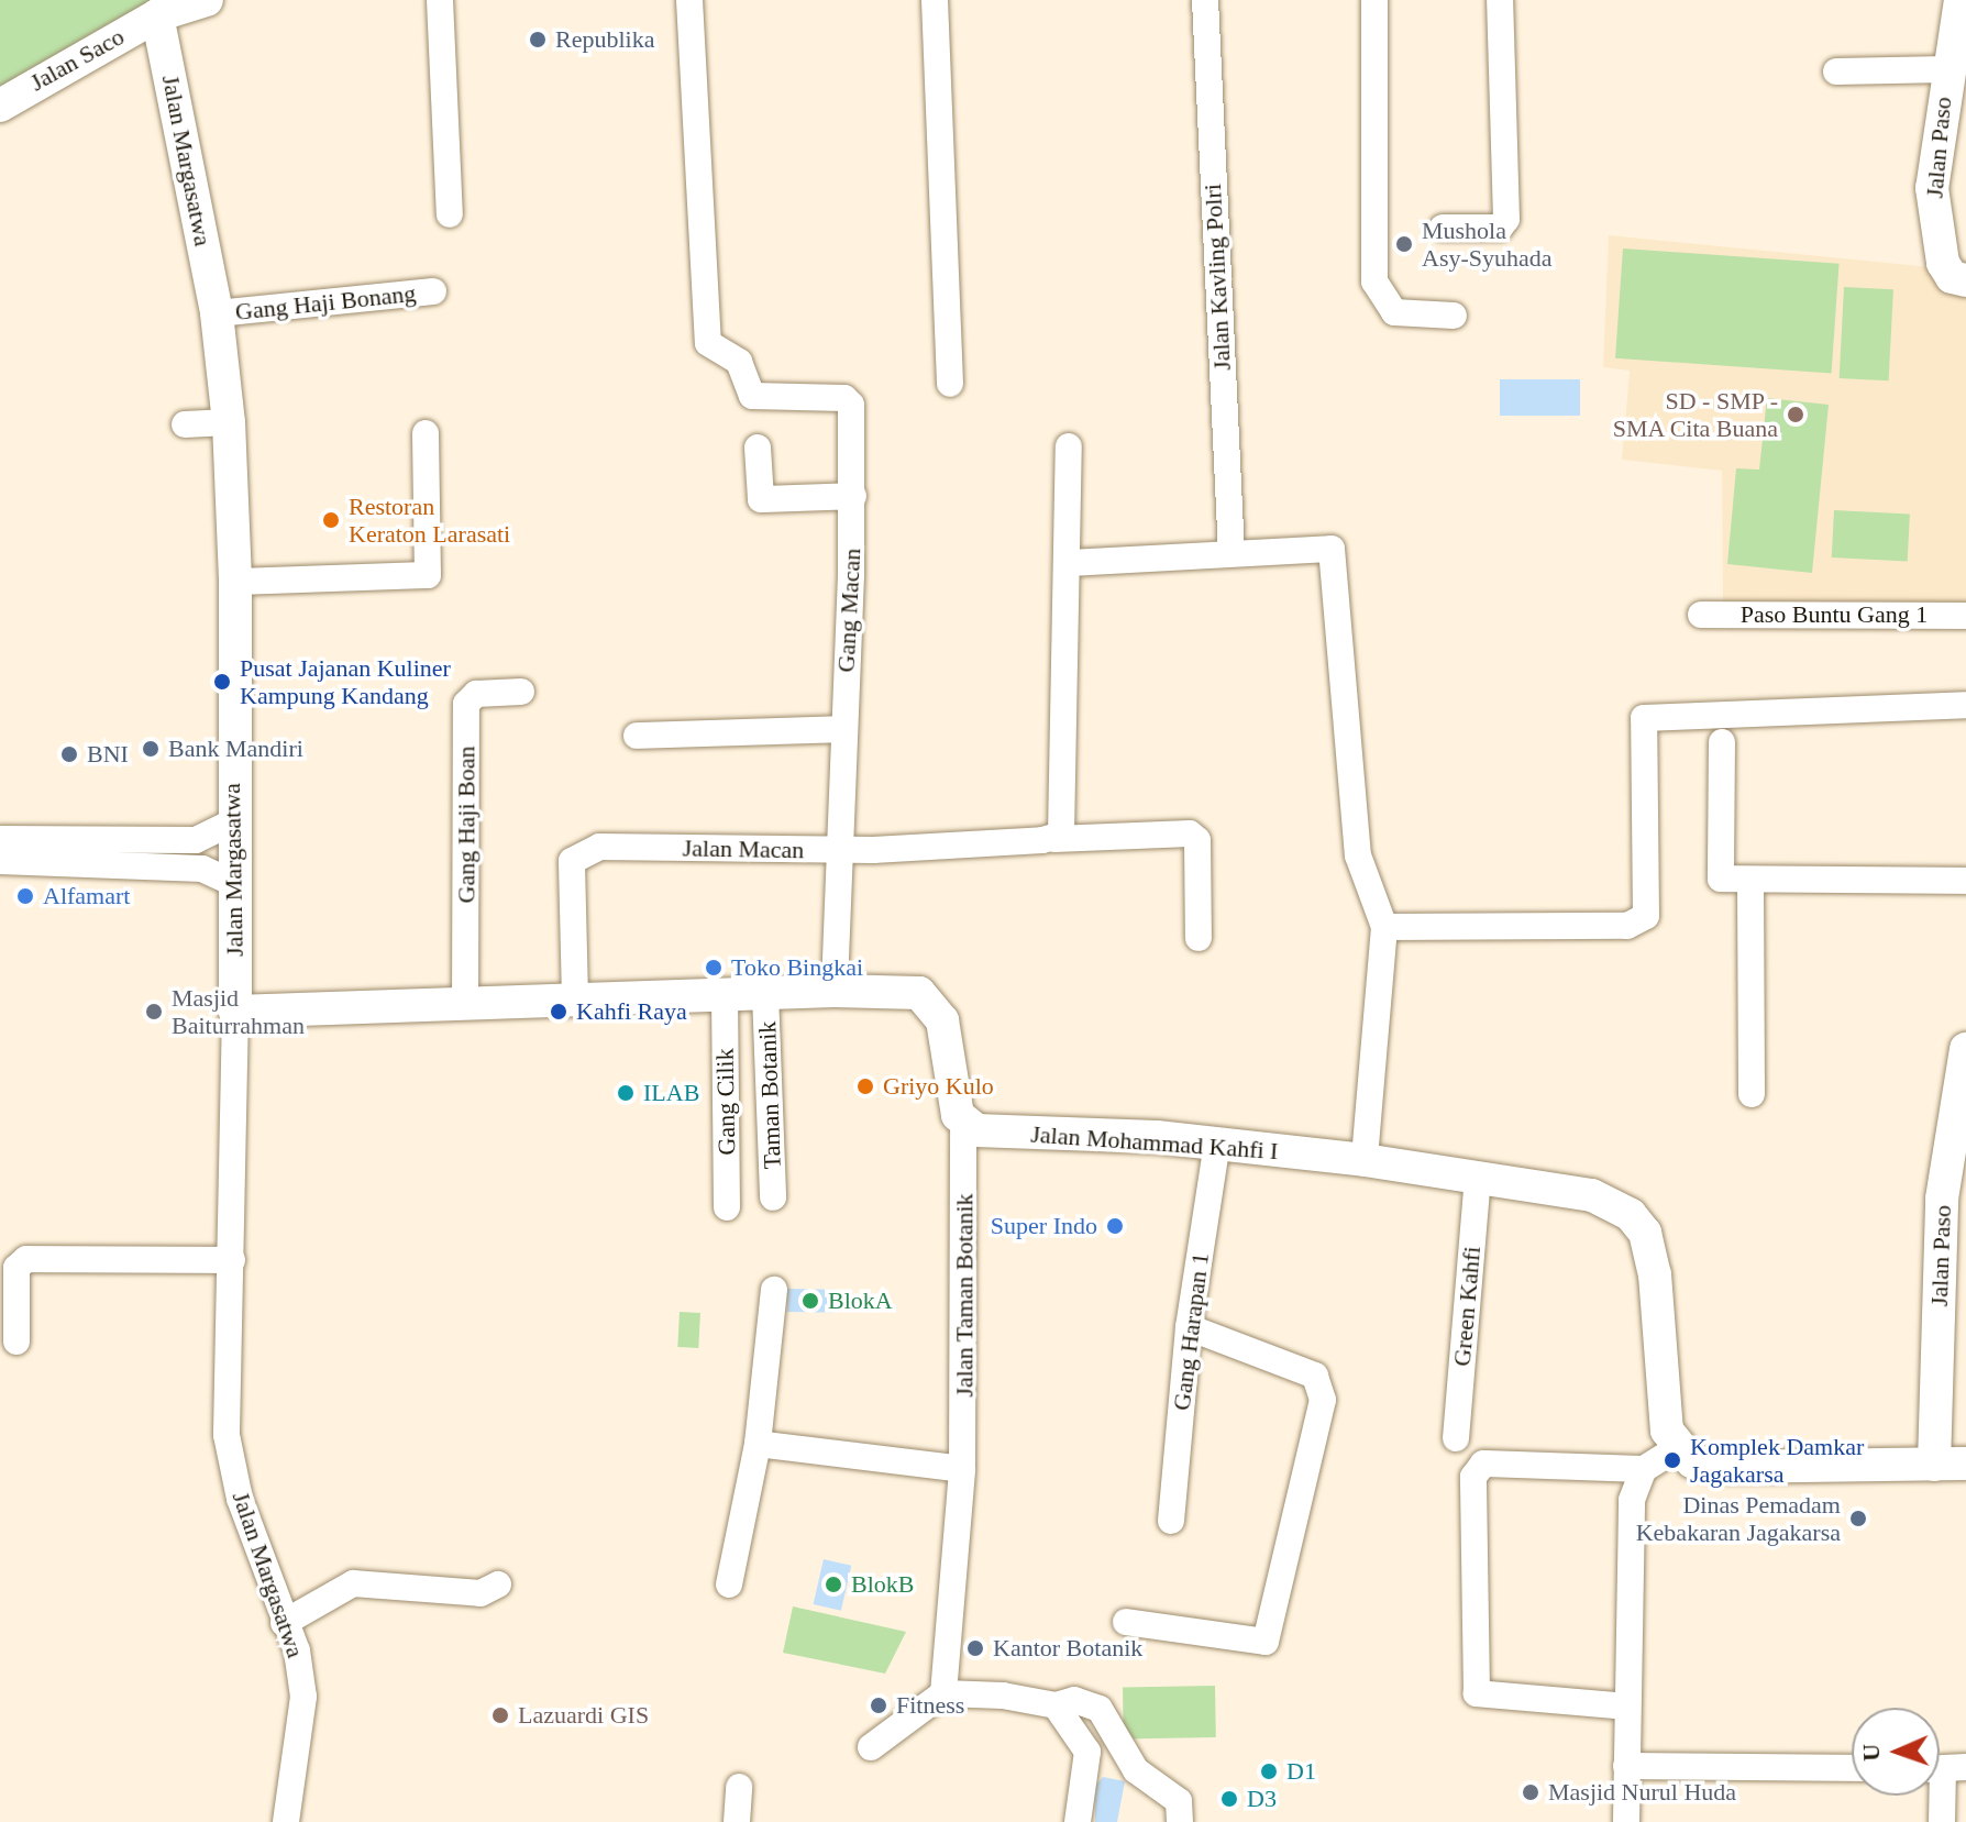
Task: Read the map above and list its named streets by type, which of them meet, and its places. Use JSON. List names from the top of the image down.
{
  "streets": {
    "main road": [
      "Jalan Saco",
      "Jalan Paso",
      "Jalan Margasatwa",
      "Jalan Mohammad Kahfi I"
    ],
    "street": [
      "Jalan Kavling Polri",
      "Gang Haji Bonang",
      "Gang Macan",
      "Paso Buntu Gang 1",
      "Gang Haji Boan",
      "Jalan Macan",
      "Taman Botanik",
      "Gang Cilik",
      "Jalan Taman Botanik",
      "Green Kahfi",
      "Gang Harapan 1"
    ]
  },
  "crossings": [
    ["Jalan Saco", "Jalan Margasatwa"],
    ["Jalan Margasatwa", "Gang Haji Bonang"],
    ["Gang Macan", "Jalan Macan"],
    ["Jalan Mohammad Kahfi I", "Jalan Taman Botanik"],
    ["Jalan Mohammad Kahfi I", "Green Kahfi"],
    ["Jalan Mohammad Kahfi I", "Gang Harapan 1"]
  ],
  "places": [
    "Republika",
    "Mushola Asy-Syuhada",
    "SD - SMP - SMA Cita Buana",
    "Restoran Keraton Larasati",
    "Pusat Jajanan Kuliner Kampung Kandang",
    "Bank Mandiri",
    "BNI",
    "Alfamart",
    "Toko Bingkai",
    "Masjid Baiturrahman",
    "Kahfi Raya",
    "Griyo Kulo",
    "ILAB",
    "Super Indo",
    "BlokA",
    "Komplek Damkar Jagakarsa",
    "Dinas Pemadam Kebakaran Jagakarsa",
    "BlokB",
    "Kantor Botanik",
    "Fitness",
    "Lazuardi GIS",
    "D1",
    "Masjid Nurul Huda",
    "D3"
  ],
  "north": "left"
}
